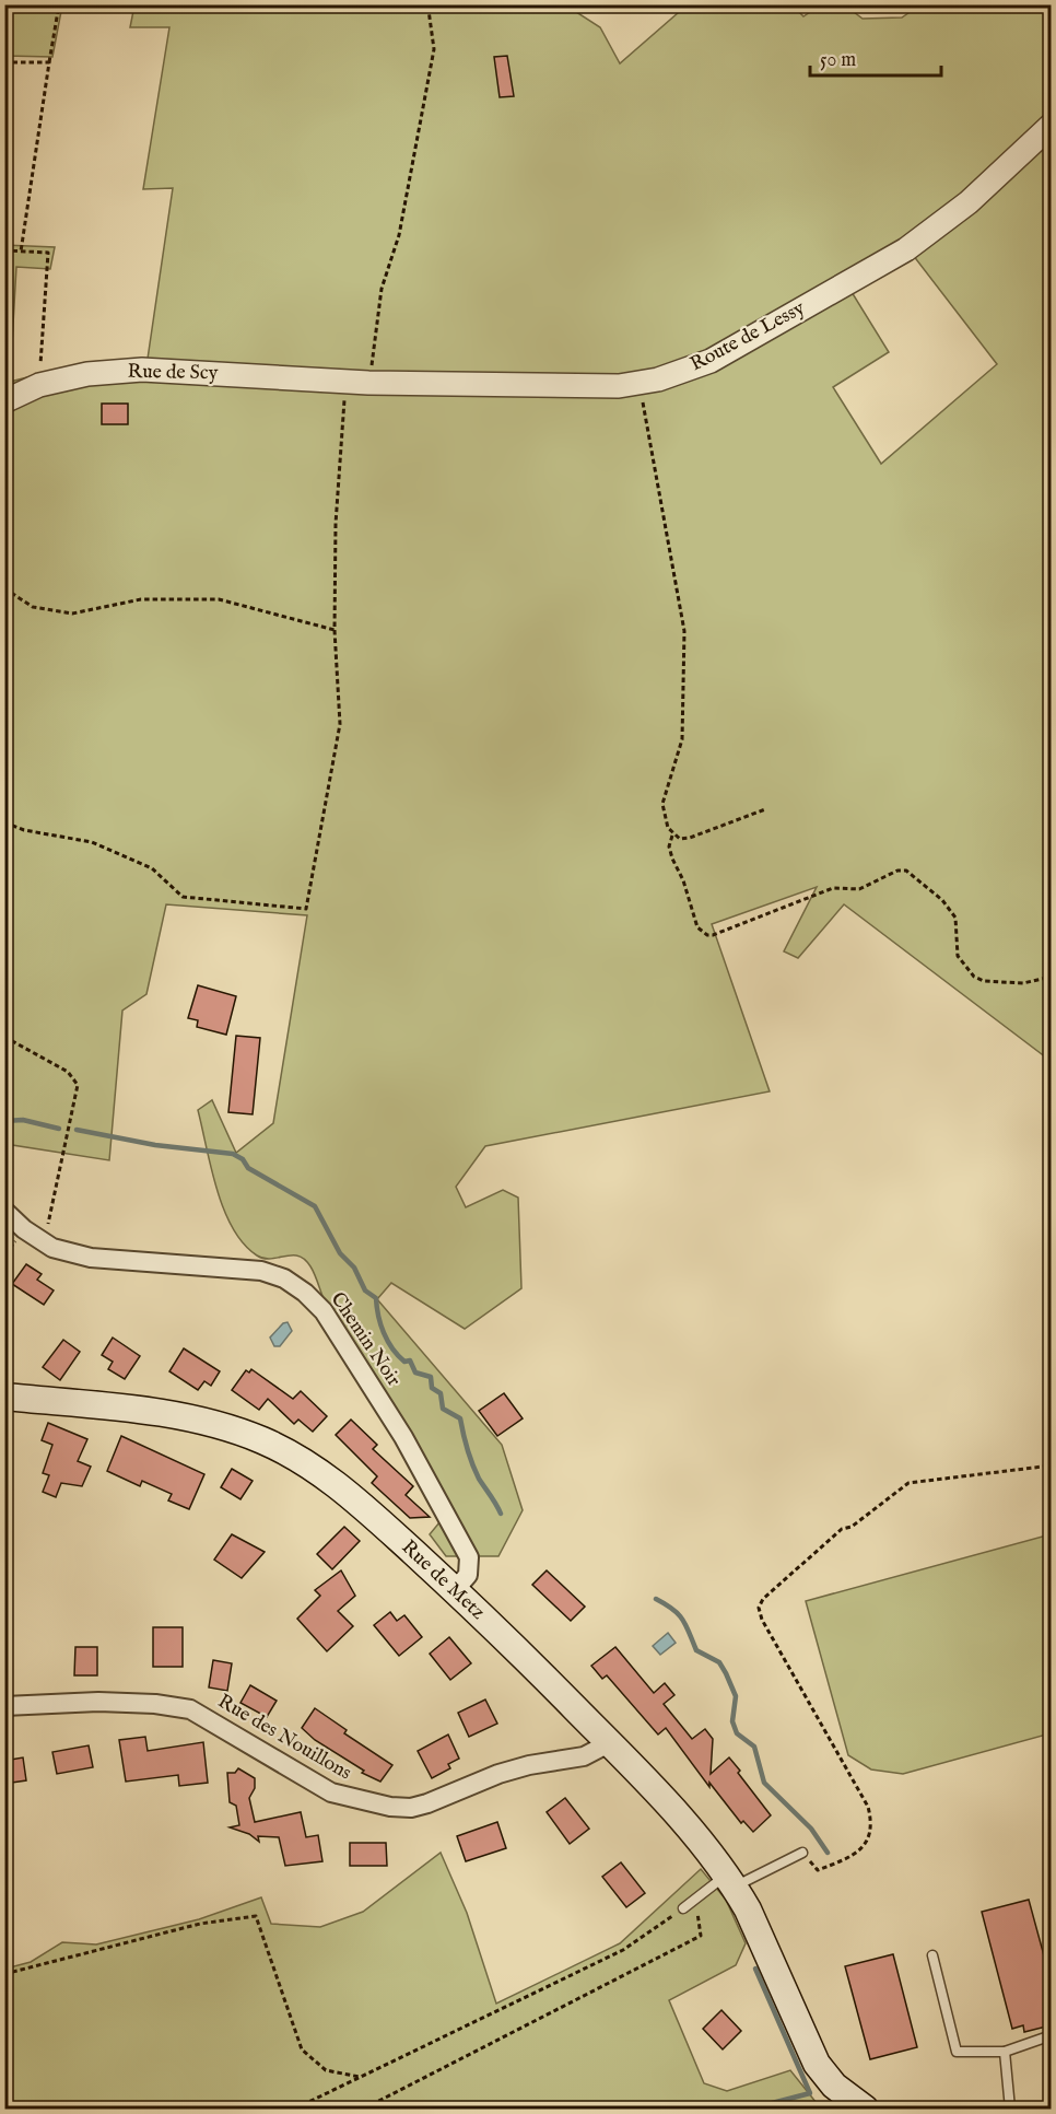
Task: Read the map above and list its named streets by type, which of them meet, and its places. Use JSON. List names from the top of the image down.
{
  "streets": {
    "main road": ["Rue de Metz"],
    "street": [
      "Route de Lessy",
      "Rue de Scy",
      "Chemin Noir",
      "Rue des Nouillons"
    ]
  },
  "crossings": [
    ["Route de Lessy", "Rue de Scy"],
    ["Chemin Noir", "Rue de Metz"],
    ["Rue de Metz", "Rue des Nouillons"]
  ],
  "scale_bar": "50 m"
}
